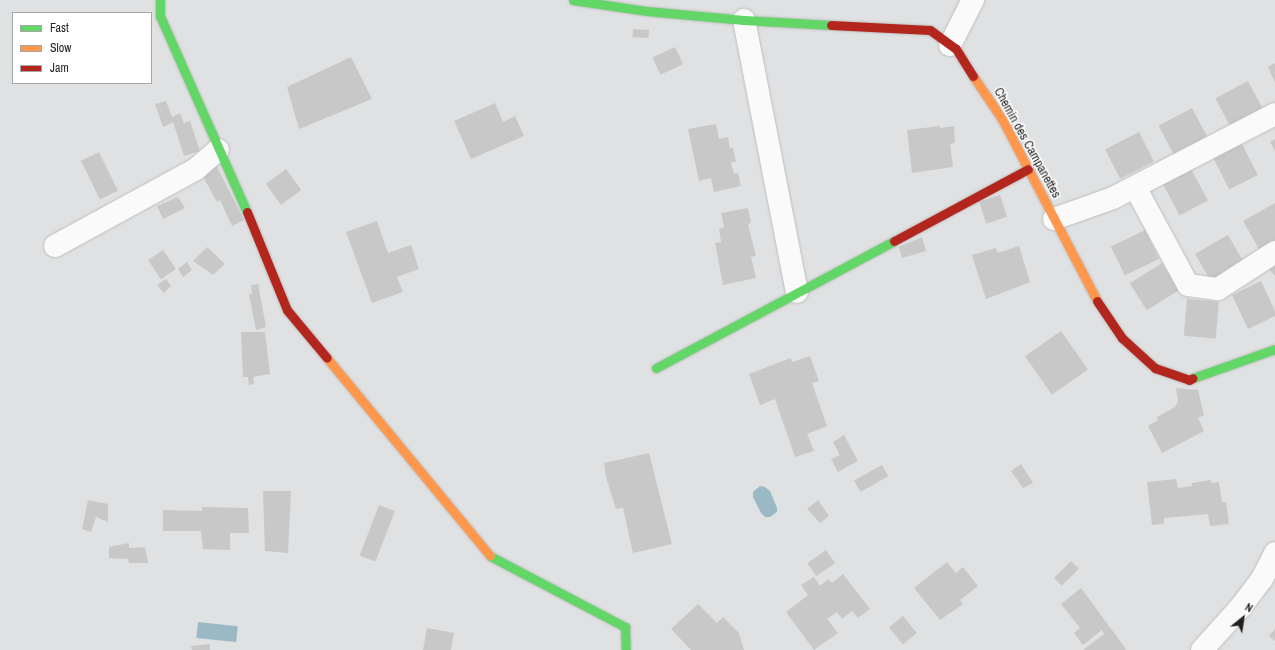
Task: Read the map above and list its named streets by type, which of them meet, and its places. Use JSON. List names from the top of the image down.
{
  "streets": {
    "street": ["Chemin des Campanettes"]
  },
  "legend": ["Fast", "Slow", "Jam"],
  "north": "top right"
}
